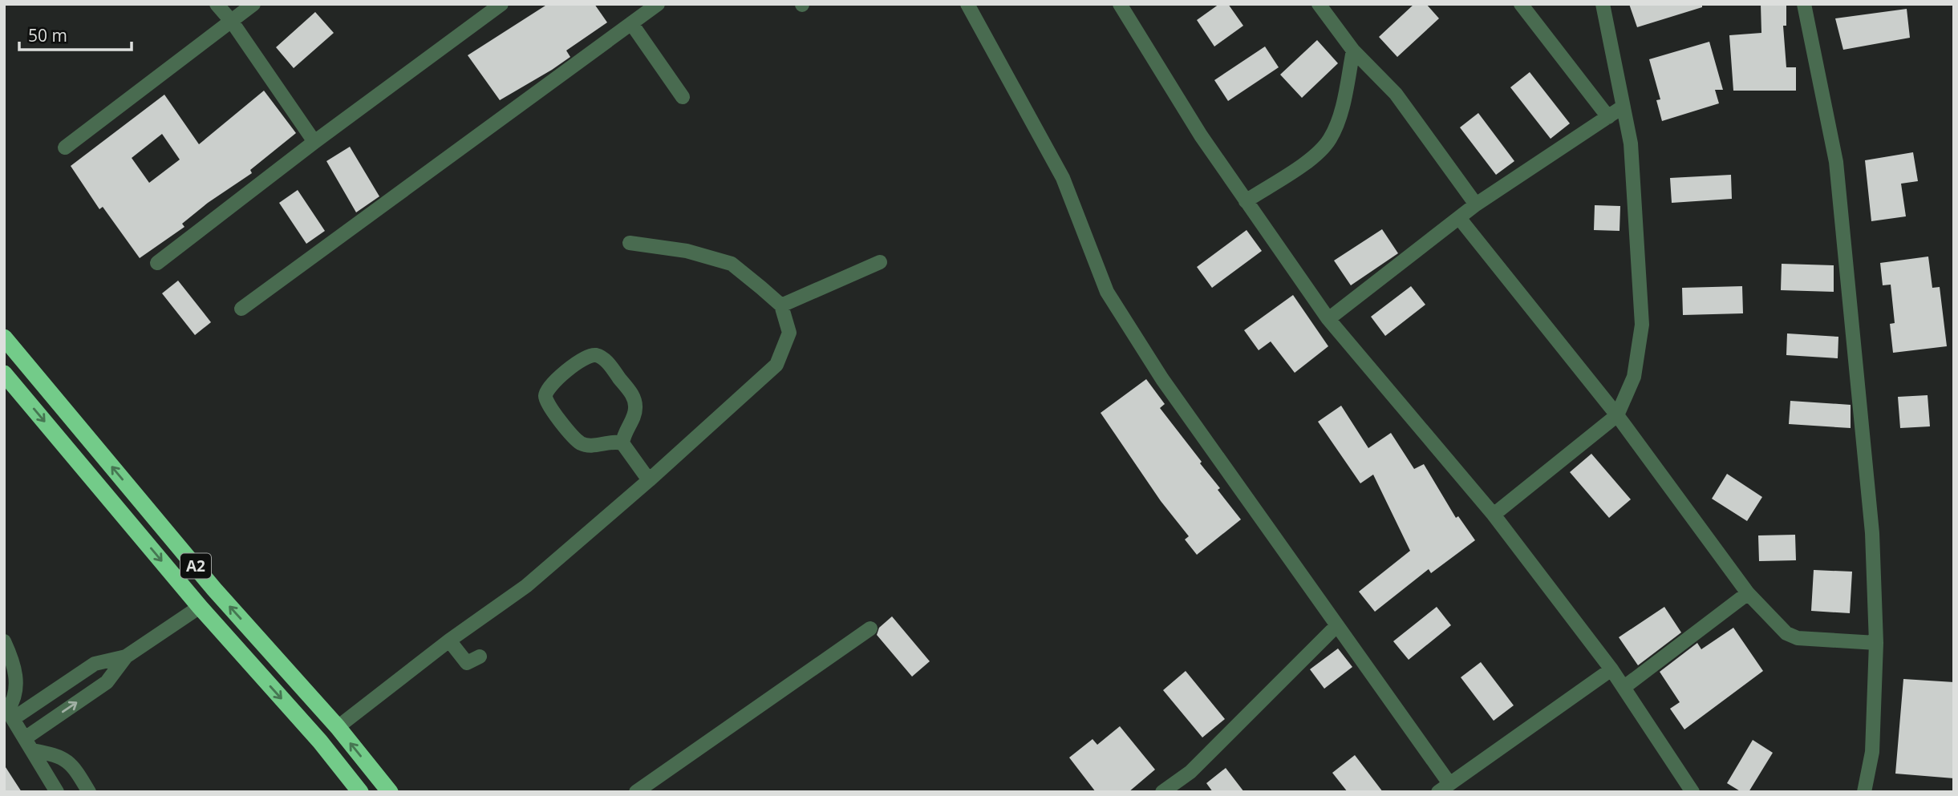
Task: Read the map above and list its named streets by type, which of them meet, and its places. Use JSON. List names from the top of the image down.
{
  "streets": {
    "highway": ["A2"]
  },
  "scale_bar": "50 m"
}
